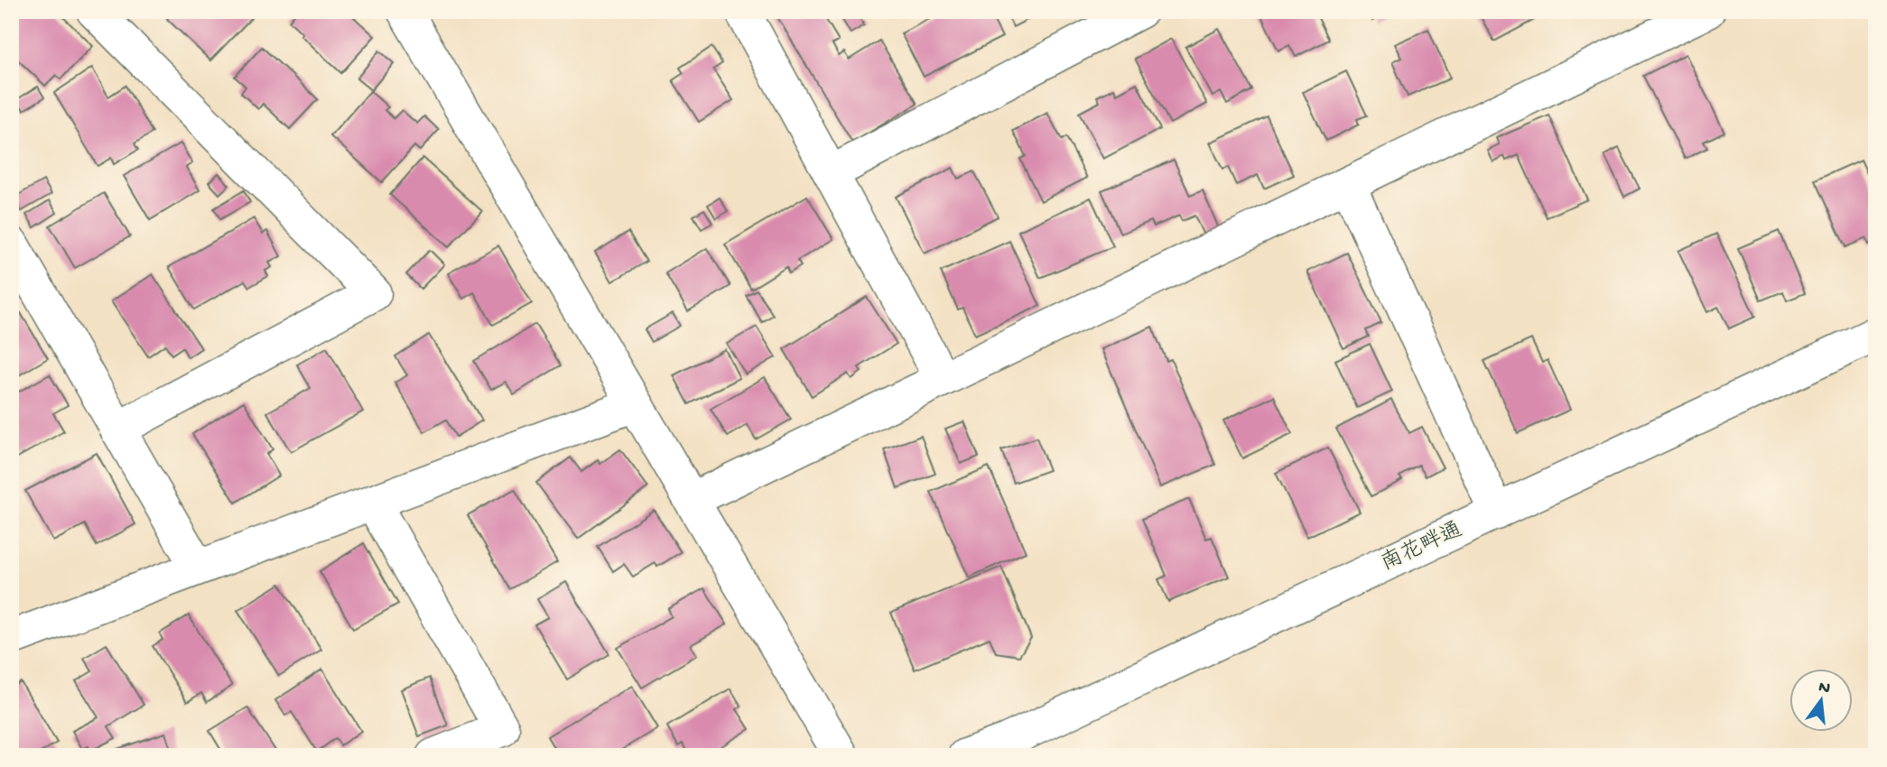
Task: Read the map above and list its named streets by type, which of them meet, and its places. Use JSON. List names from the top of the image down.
{
  "streets": {
    "street": ["南花畔通"]
  },
  "north": "top"
}
